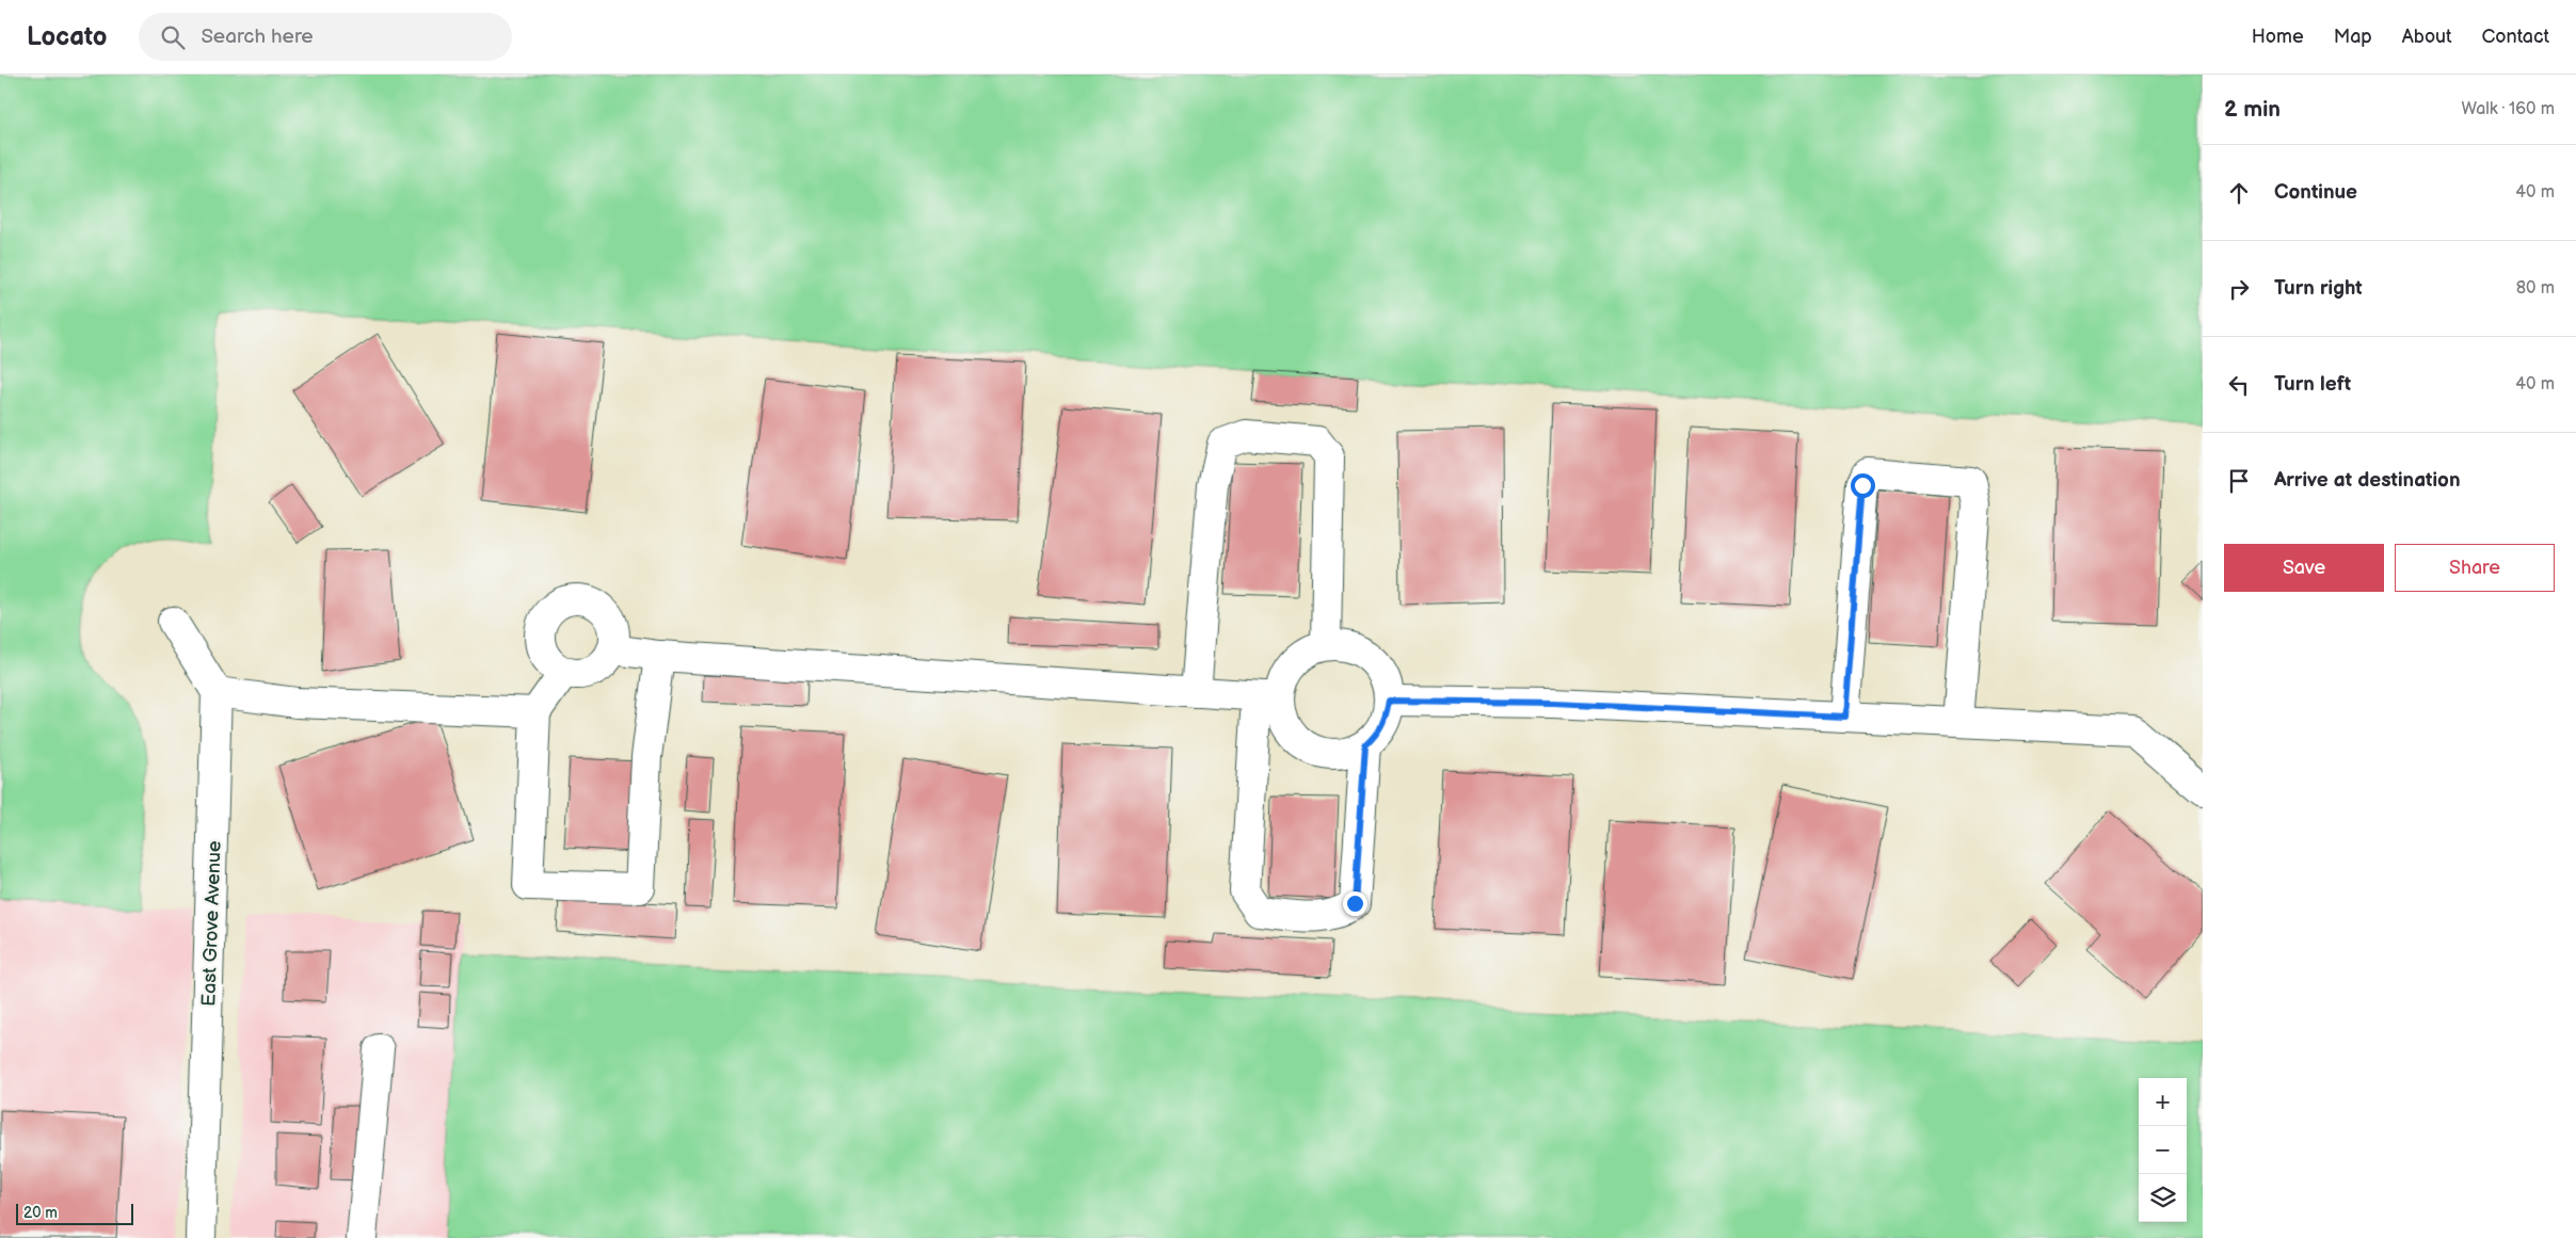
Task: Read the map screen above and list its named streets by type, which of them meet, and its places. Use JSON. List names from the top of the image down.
{
  "streets": {
    "street": ["East Grove Avenue"]
  },
  "scale_bar": "20 m",
  "page": {
    "header": "Locato",
    "search": "Search here",
    "nav": [
      "Home",
      "Map",
      "About",
      "Contact"
    ],
    "heading": ["2 min", "Walk · 160 m"],
    "list": [
      ["Continue", "40 m"],
      ["Turn right", "80 m"],
      ["Turn left", "40 m"],
      "Arrive at destination"
    ],
    "buttons": ["Save", "Share"],
    "map_buttons": ["+", "−"],
    "scale": "20 m"
  }
}
